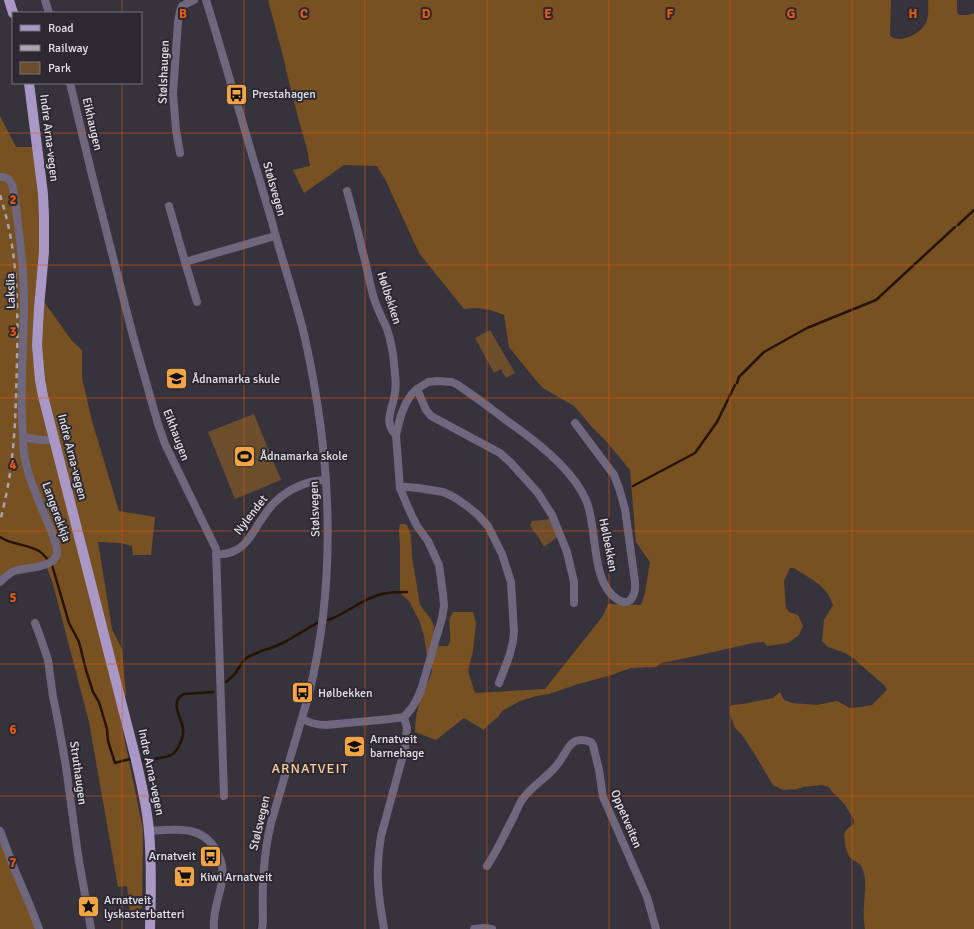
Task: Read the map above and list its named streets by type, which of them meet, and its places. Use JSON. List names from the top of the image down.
{
  "streets": {
    "main road": ["Indre Arna-vegen"],
    "street": [
      "Stølshaugen",
      "Eikhaugen",
      "Stølsvegen",
      "Lakslia",
      "Hølbekken",
      "Langerekkja",
      "Nylendet",
      "Struthaugen",
      "Oppetveiten"
    ]
  },
  "crossings": [
    ["Eikhaugen", "Nylendet"],
    ["Stølsvegen", "Nylendet"],
    ["Lakslia", "Langerekkja"]
  ],
  "districts": ["ARNATVEIT"],
  "places": {
    "bus stop": ["Prestahagen", "Hølbekken", "Arnatveit"],
    "school or university": ["Ådnamarka skule", "Arnatveit barnehage"],
    "sports": ["Ådnamarka skole"],
    "supermarket": ["Kiwi Arnatveit"],
    "place": ["Arnatveit lyskasterbatteri"]
  },
  "legend": ["Road", "Railway", "Park"],
  "grid": {
    "columns": [
      "B",
      "C",
      "D",
      "E",
      "F",
      "G",
      "H"
    ],
    "rows": [
      "2",
      "3",
      "4",
      "5",
      "6",
      "7"
    ]
  }
}
